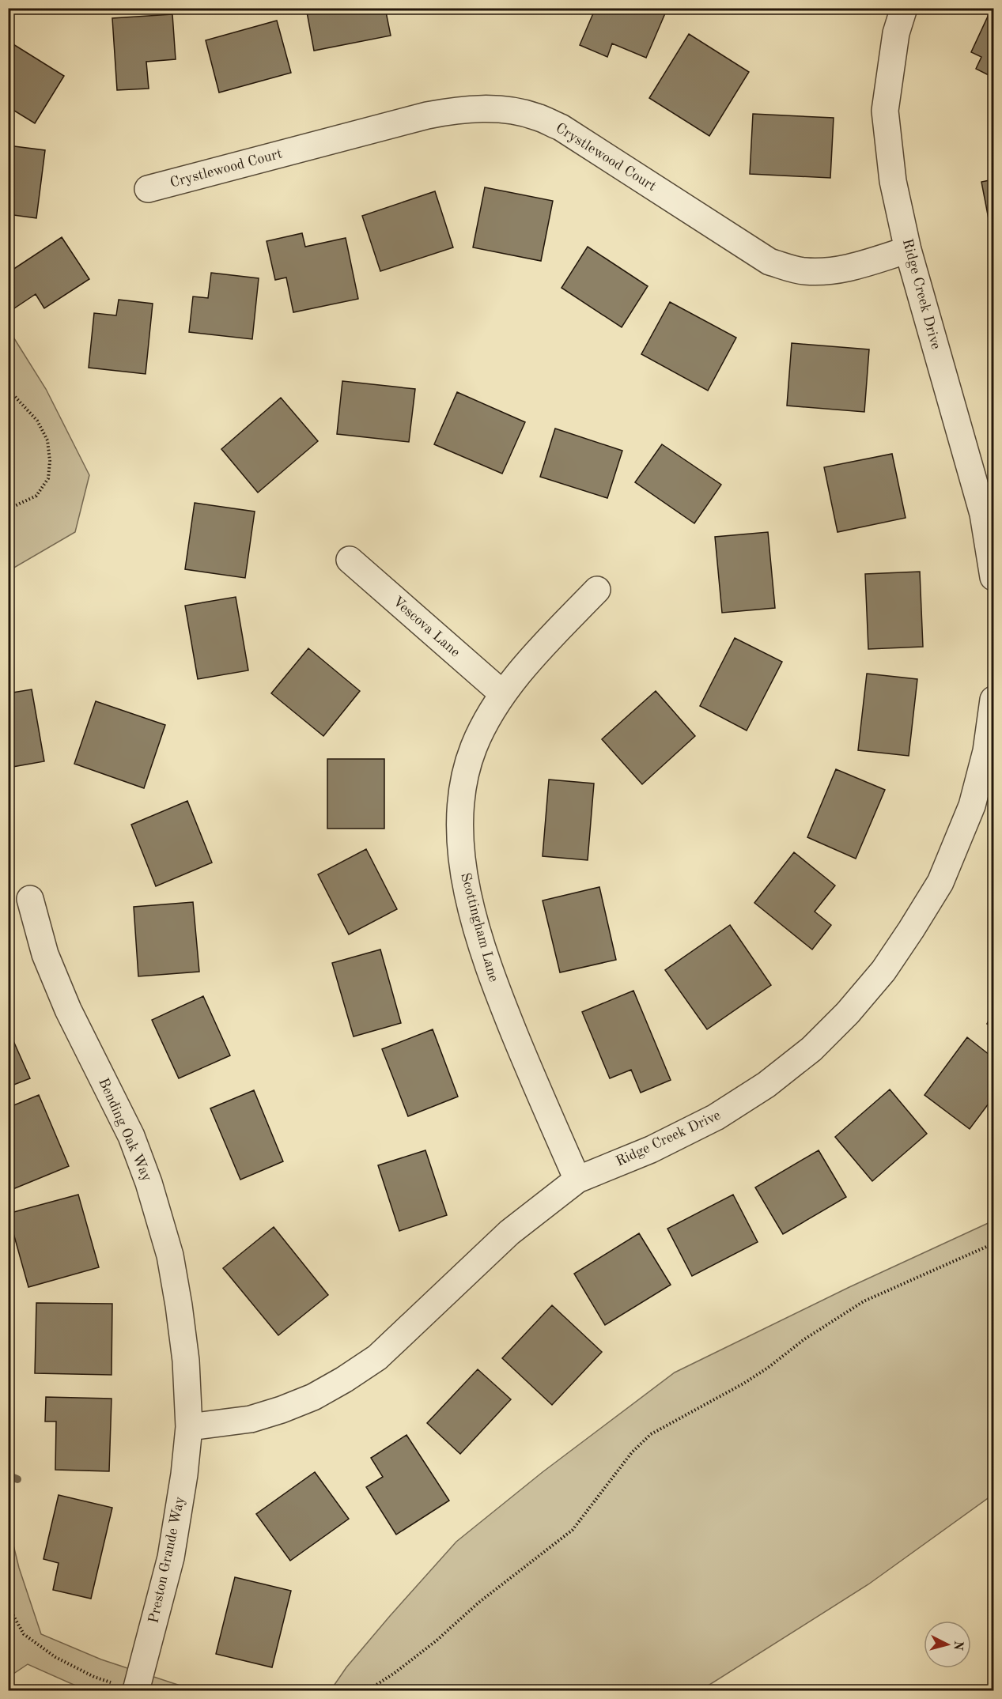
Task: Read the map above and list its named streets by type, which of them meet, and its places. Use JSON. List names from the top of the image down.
{
  "streets": {
    "street": [
      "Crystlewood Court",
      "Ridge Creek Drive",
      "Vescova Lane",
      "Scottingham Lane",
      "Bending Oak Way",
      "Preston Grande Way"
    ]
  },
  "crossings": [
    ["Crystlewood Court", "Ridge Creek Drive"],
    ["Ridge Creek Drive", "Scottingham Lane"],
    ["Ridge Creek Drive", "Bending Oak Way"],
    ["Ridge Creek Drive", "Preston Grande Way"],
    ["Vescova Lane", "Scottingham Lane"],
    ["Bending Oak Way", "Preston Grande Way"]
  ],
  "north": "right"
}
